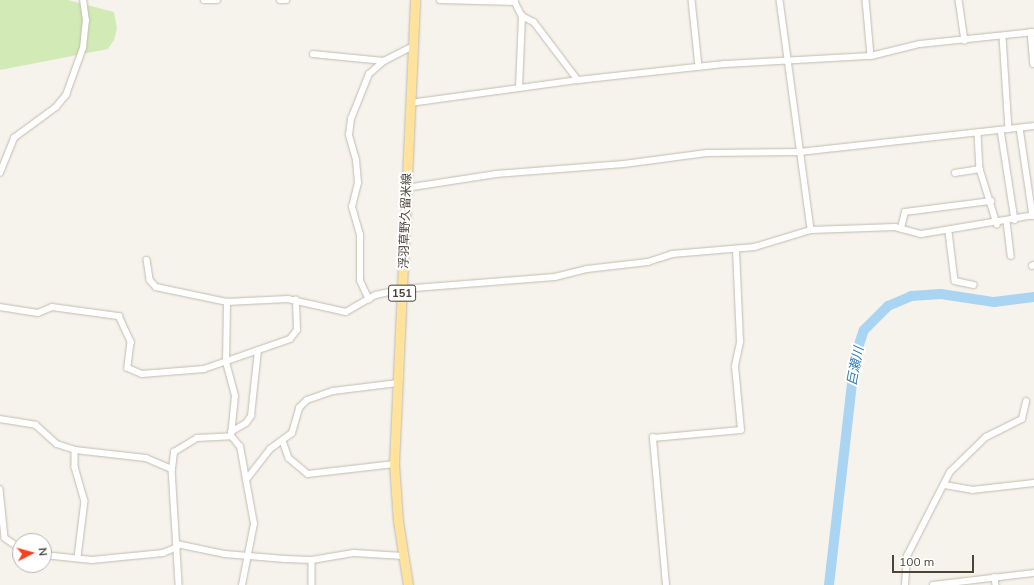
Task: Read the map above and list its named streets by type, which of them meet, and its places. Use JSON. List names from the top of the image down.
{
  "streets": {
    "main road": ["浮羽草野久留米線", "151"]
  },
  "water": ["巨瀬川"],
  "scale_bar": "100 m",
  "north": "right"
}
